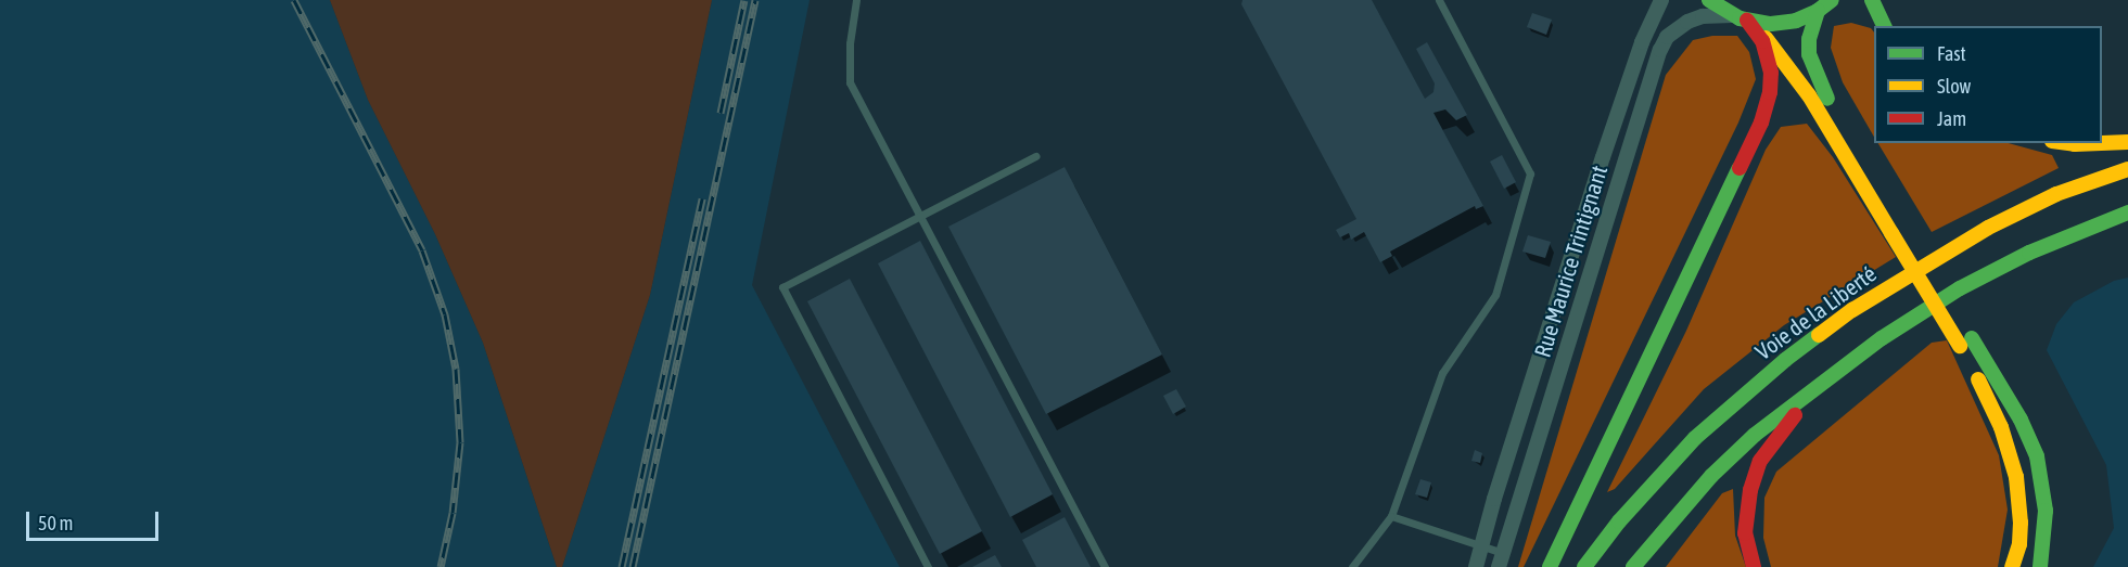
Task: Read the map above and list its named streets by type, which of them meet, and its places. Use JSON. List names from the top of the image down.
{
  "streets": {
    "main road": ["Voie de la Liberté"],
    "street": ["Rue Maurice Trintignant"]
  },
  "legend": ["Fast", "Slow", "Jam"],
  "scale_bar": "50 m"
}
